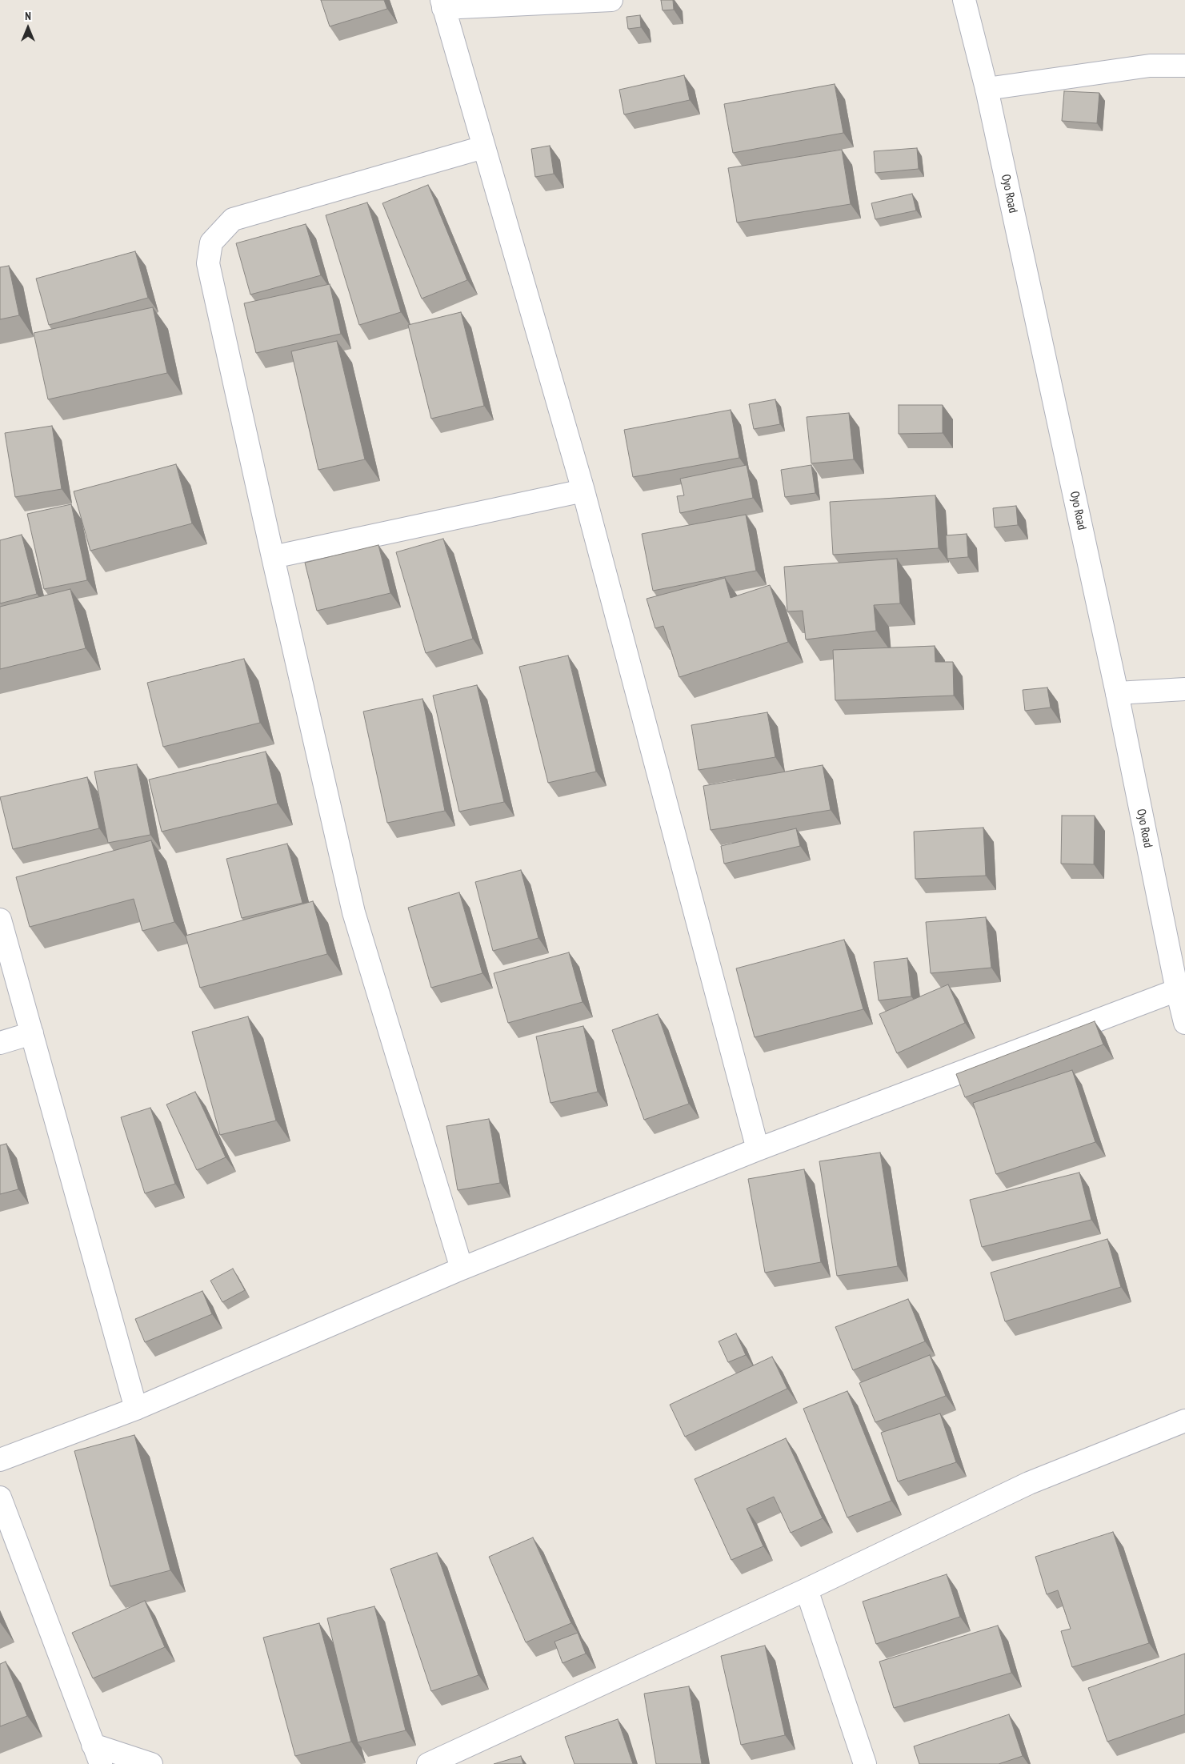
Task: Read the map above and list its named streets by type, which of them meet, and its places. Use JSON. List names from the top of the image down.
{
  "streets": {
    "street": ["Oyo Road"]
  },
  "north": "top"
}
